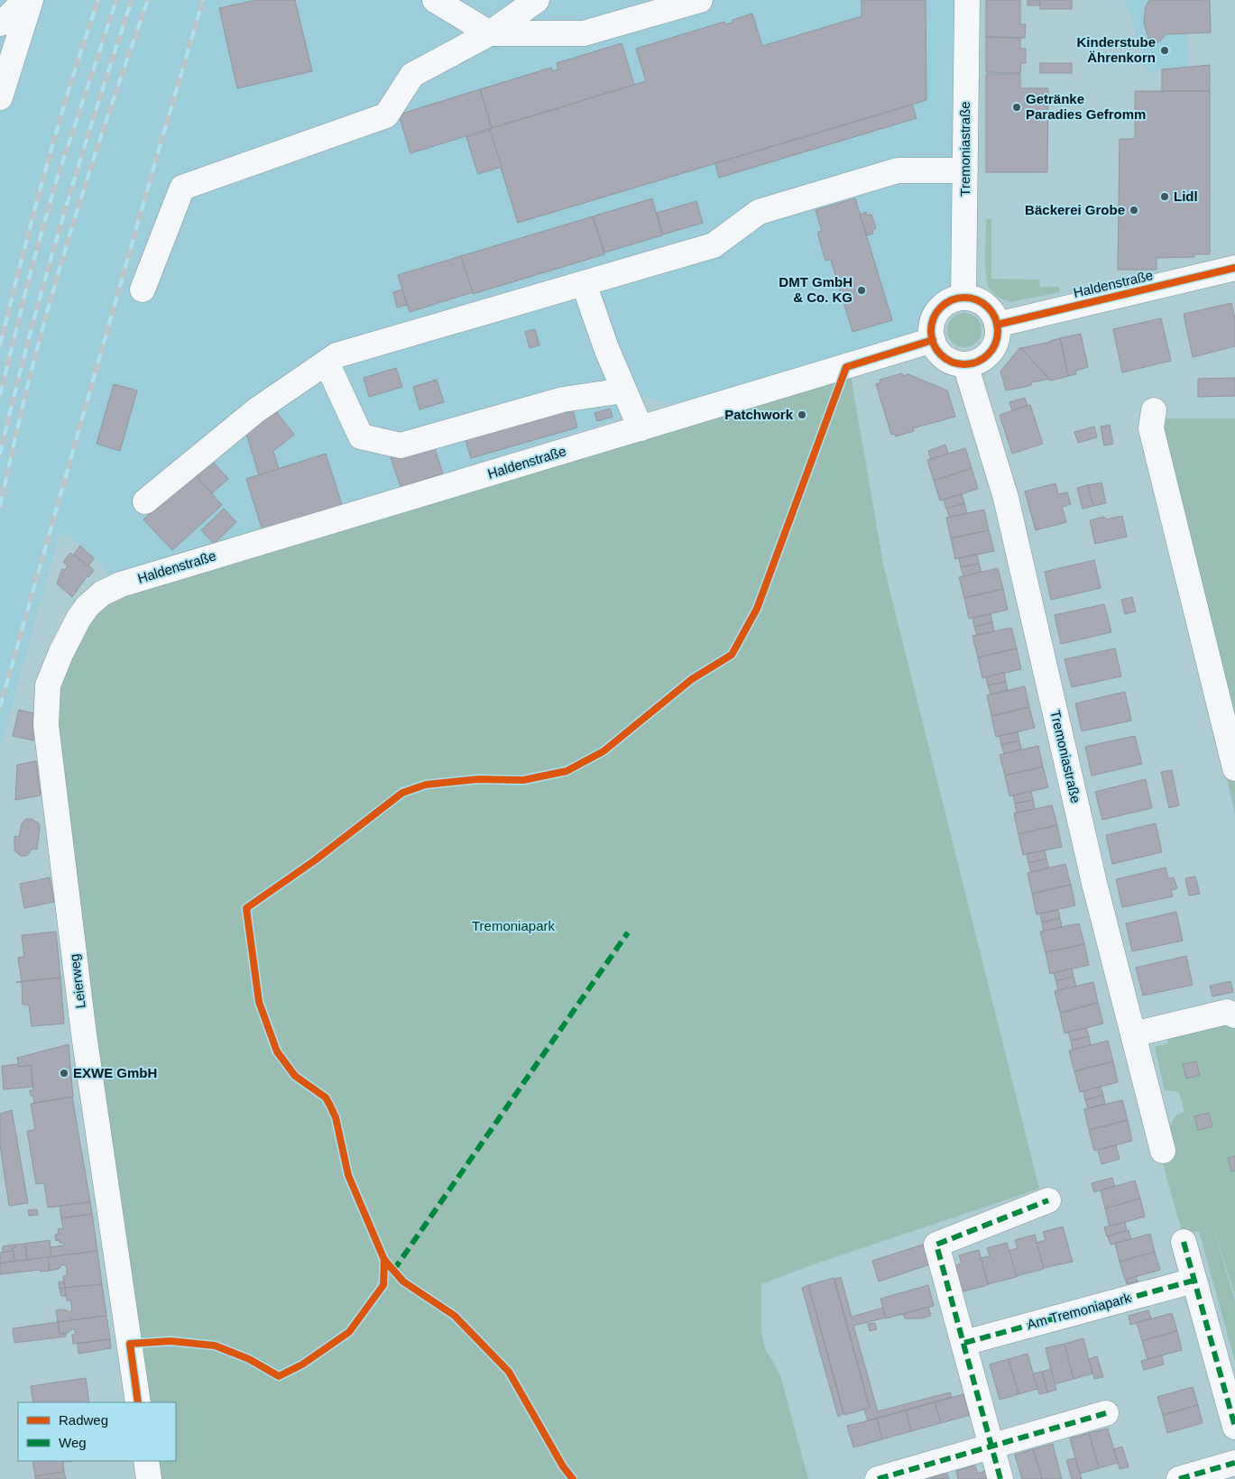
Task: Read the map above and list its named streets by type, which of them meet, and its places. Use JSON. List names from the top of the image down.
{
  "streets": {
    "street": [
      "Tremoniastraße",
      "Haldenstraße",
      "Leierweg",
      "Am Tremoniapark"
    ]
  },
  "crossings": [
    ["Tremoniastraße", "Haldenstraße"],
    ["Haldenstraße", "Leierweg"]
  ],
  "parks": ["Tremoniapark"],
  "places": [
    "Kinderstube Ährenkorn",
    "Getränke Paradies Gefromm",
    "Lidl",
    "Bäckerei Grobe",
    "DMT GmbH & Co. KG",
    "Patchwork",
    "EXWE GmbH"
  ],
  "legend": ["Radweg", "Weg"]
}
